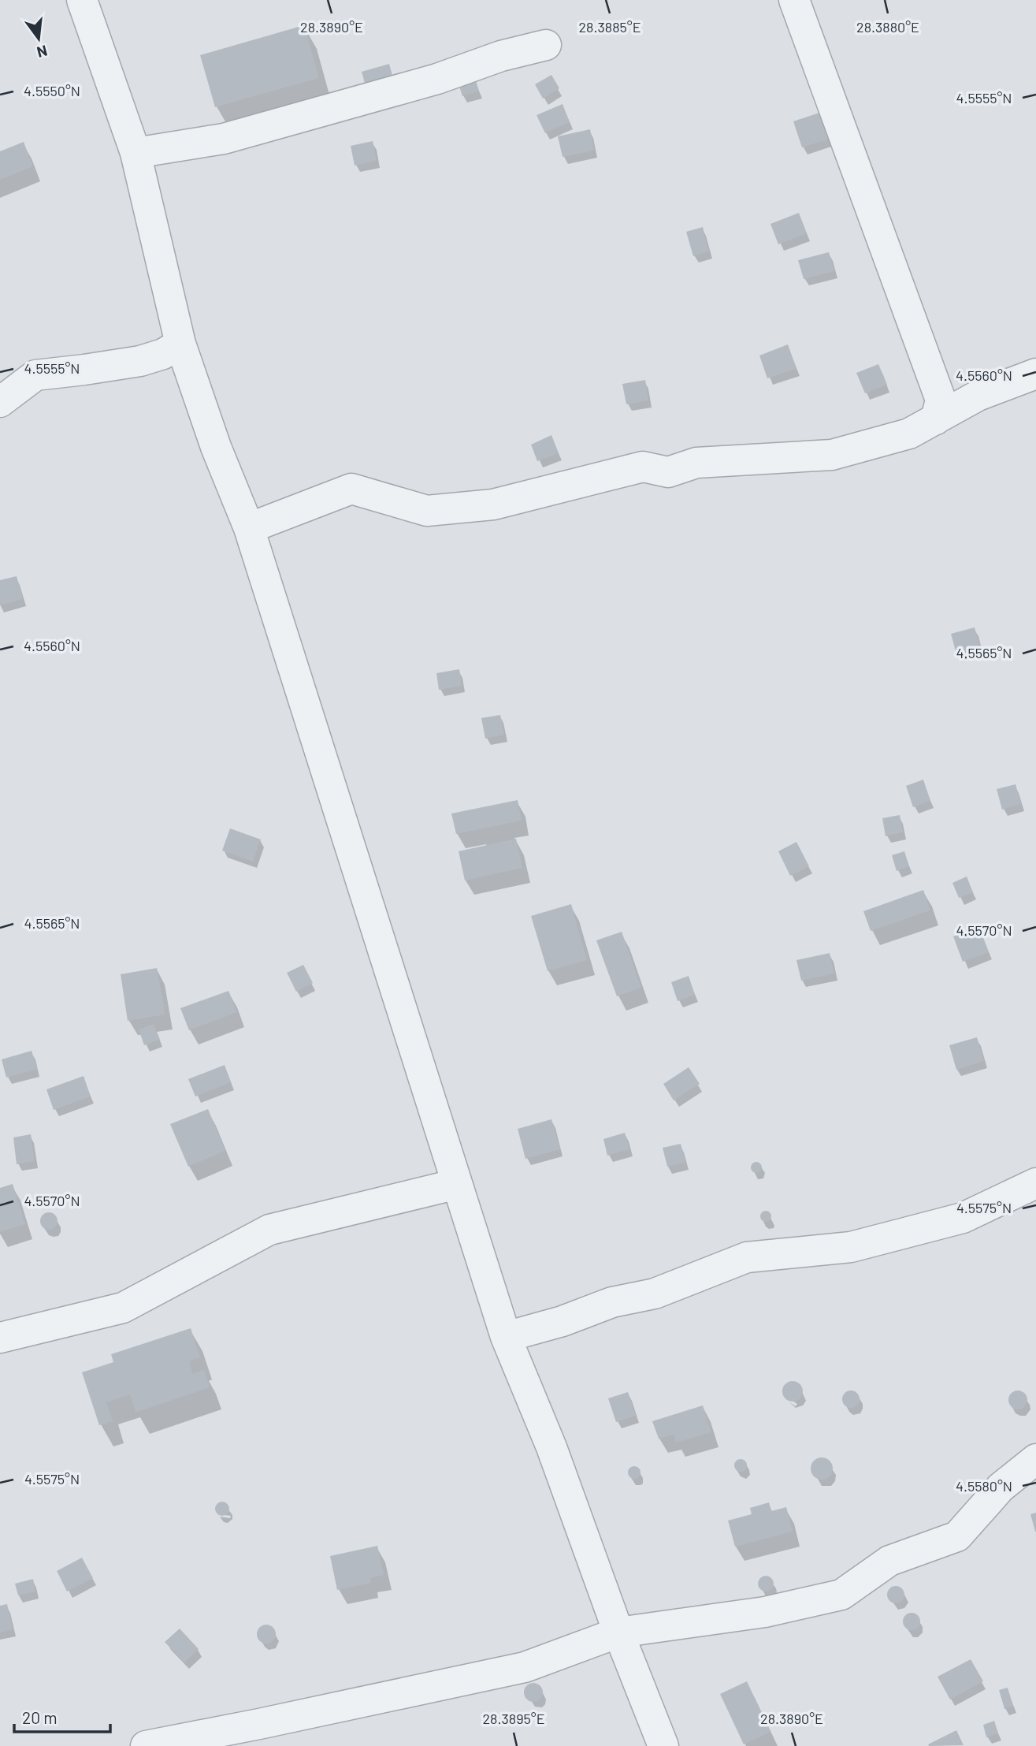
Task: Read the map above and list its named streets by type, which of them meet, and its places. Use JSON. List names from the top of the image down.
{
  "scale_bar": "20 m",
  "north": "bottom",
  "coordinates": [
    "28.3890°E",
    "28.3885°E",
    "28.3880°E",
    "4.5550°N",
    "4.5555°N",
    "4.5560°N",
    "4.5565°N",
    "4.5570°N",
    "4.5575°N",
    "4.5580°N",
    "28.3895°E"
  ]
}
